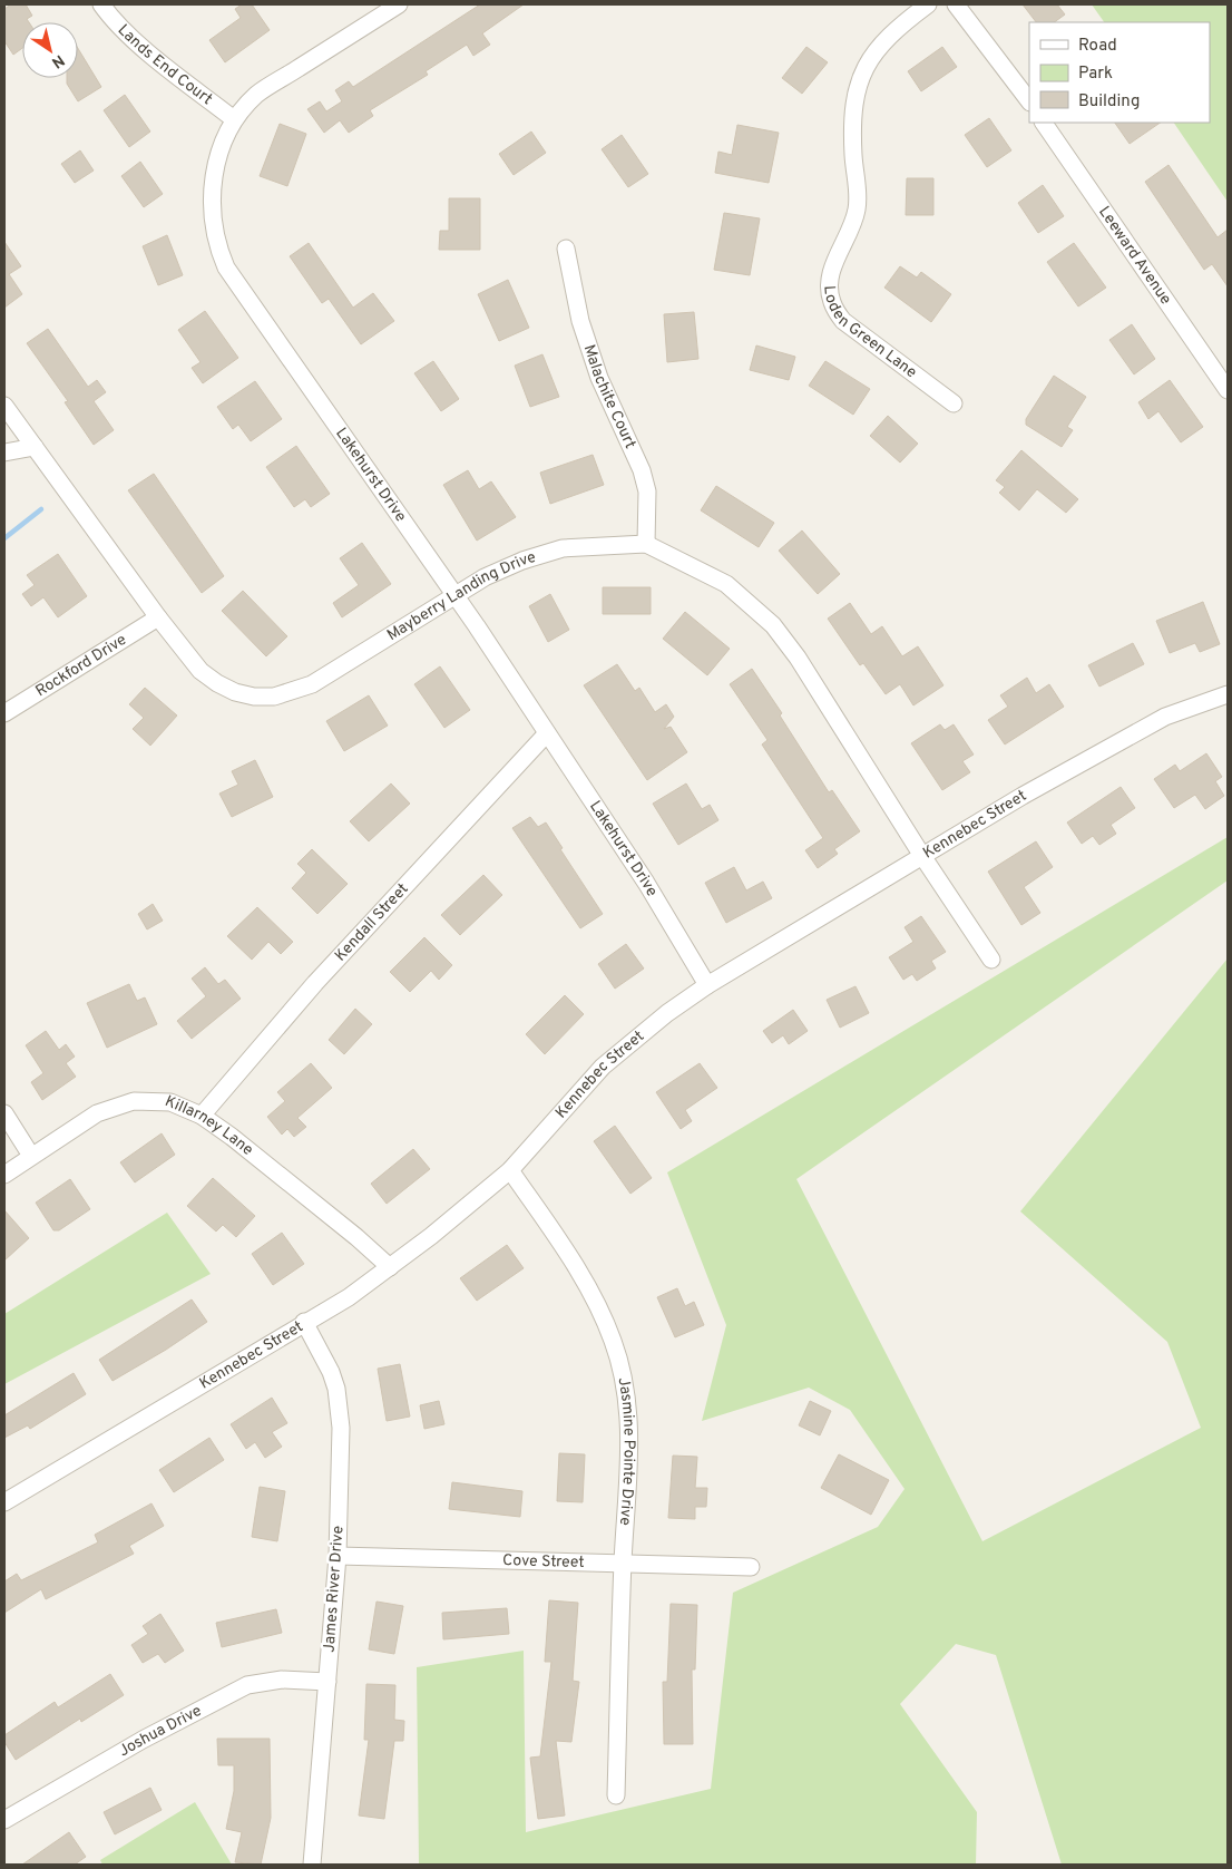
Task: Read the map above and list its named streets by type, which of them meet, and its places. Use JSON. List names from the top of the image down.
{
  "streets": {
    "street": [
      "Lands End Court",
      "Leeward Avenue",
      "Loden Green Lane",
      "Malachite Court",
      "Lakehurst Drive",
      "Mayberry Landing Drive",
      "Rockford Drive",
      "Kennebec Street",
      "Kendall Street",
      "Killarney Lane",
      "Jasmine Pointe Drive",
      "Cove Street",
      "James River Drive",
      "Joshua Drive"
    ]
  },
  "crossings": [
    ["Lands End Court", "Lakehurst Drive"],
    ["Malachite Court", "Mayberry Landing Drive"],
    ["Lakehurst Drive", "Mayberry Landing Drive"],
    ["Lakehurst Drive", "Kennebec Street"],
    ["Lakehurst Drive", "Kendall Street"],
    ["Mayberry Landing Drive", "Rockford Drive"],
    ["Mayberry Landing Drive", "Kennebec Street"],
    ["Kennebec Street", "Killarney Lane"],
    ["Kennebec Street", "Jasmine Pointe Drive"],
    ["Kennebec Street", "James River Drive"],
    ["Kendall Street", "Killarney Lane"],
    ["Jasmine Pointe Drive", "Cove Street"],
    ["Cove Street", "James River Drive"],
    ["James River Drive", "Joshua Drive"]
  ],
  "legend": ["Road", "Park", "Building"],
  "north": "bottom right"
}
